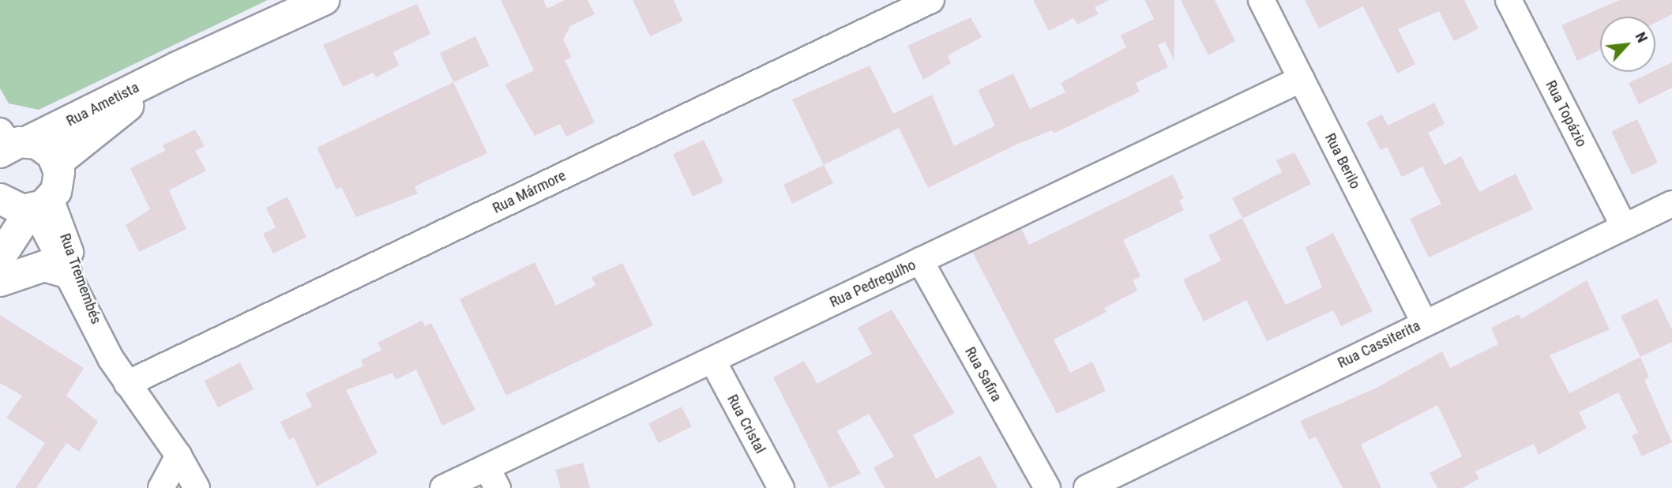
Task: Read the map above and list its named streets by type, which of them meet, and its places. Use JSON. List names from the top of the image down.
{
  "streets": {
    "street": [
      "Rua Ametista",
      "Rua Topázio",
      "Rua Berilo",
      "Rua Mármore",
      "Rua Tremembés",
      "Rua Pedregulho",
      "Rua Cassiterita",
      "Rua Safira",
      "Rua Cristal"
    ]
  },
  "crossings": [
    ["Rua Topázio", "Rua Cassiterita"],
    ["Rua Berilo", "Rua Pedregulho"],
    ["Rua Berilo", "Rua Cassiterita"],
    ["Rua Mármore", "Rua Tremembés"],
    ["Rua Pedregulho", "Rua Safira"],
    ["Rua Pedregulho", "Rua Cristal"]
  ],
  "north": "top right"
}
